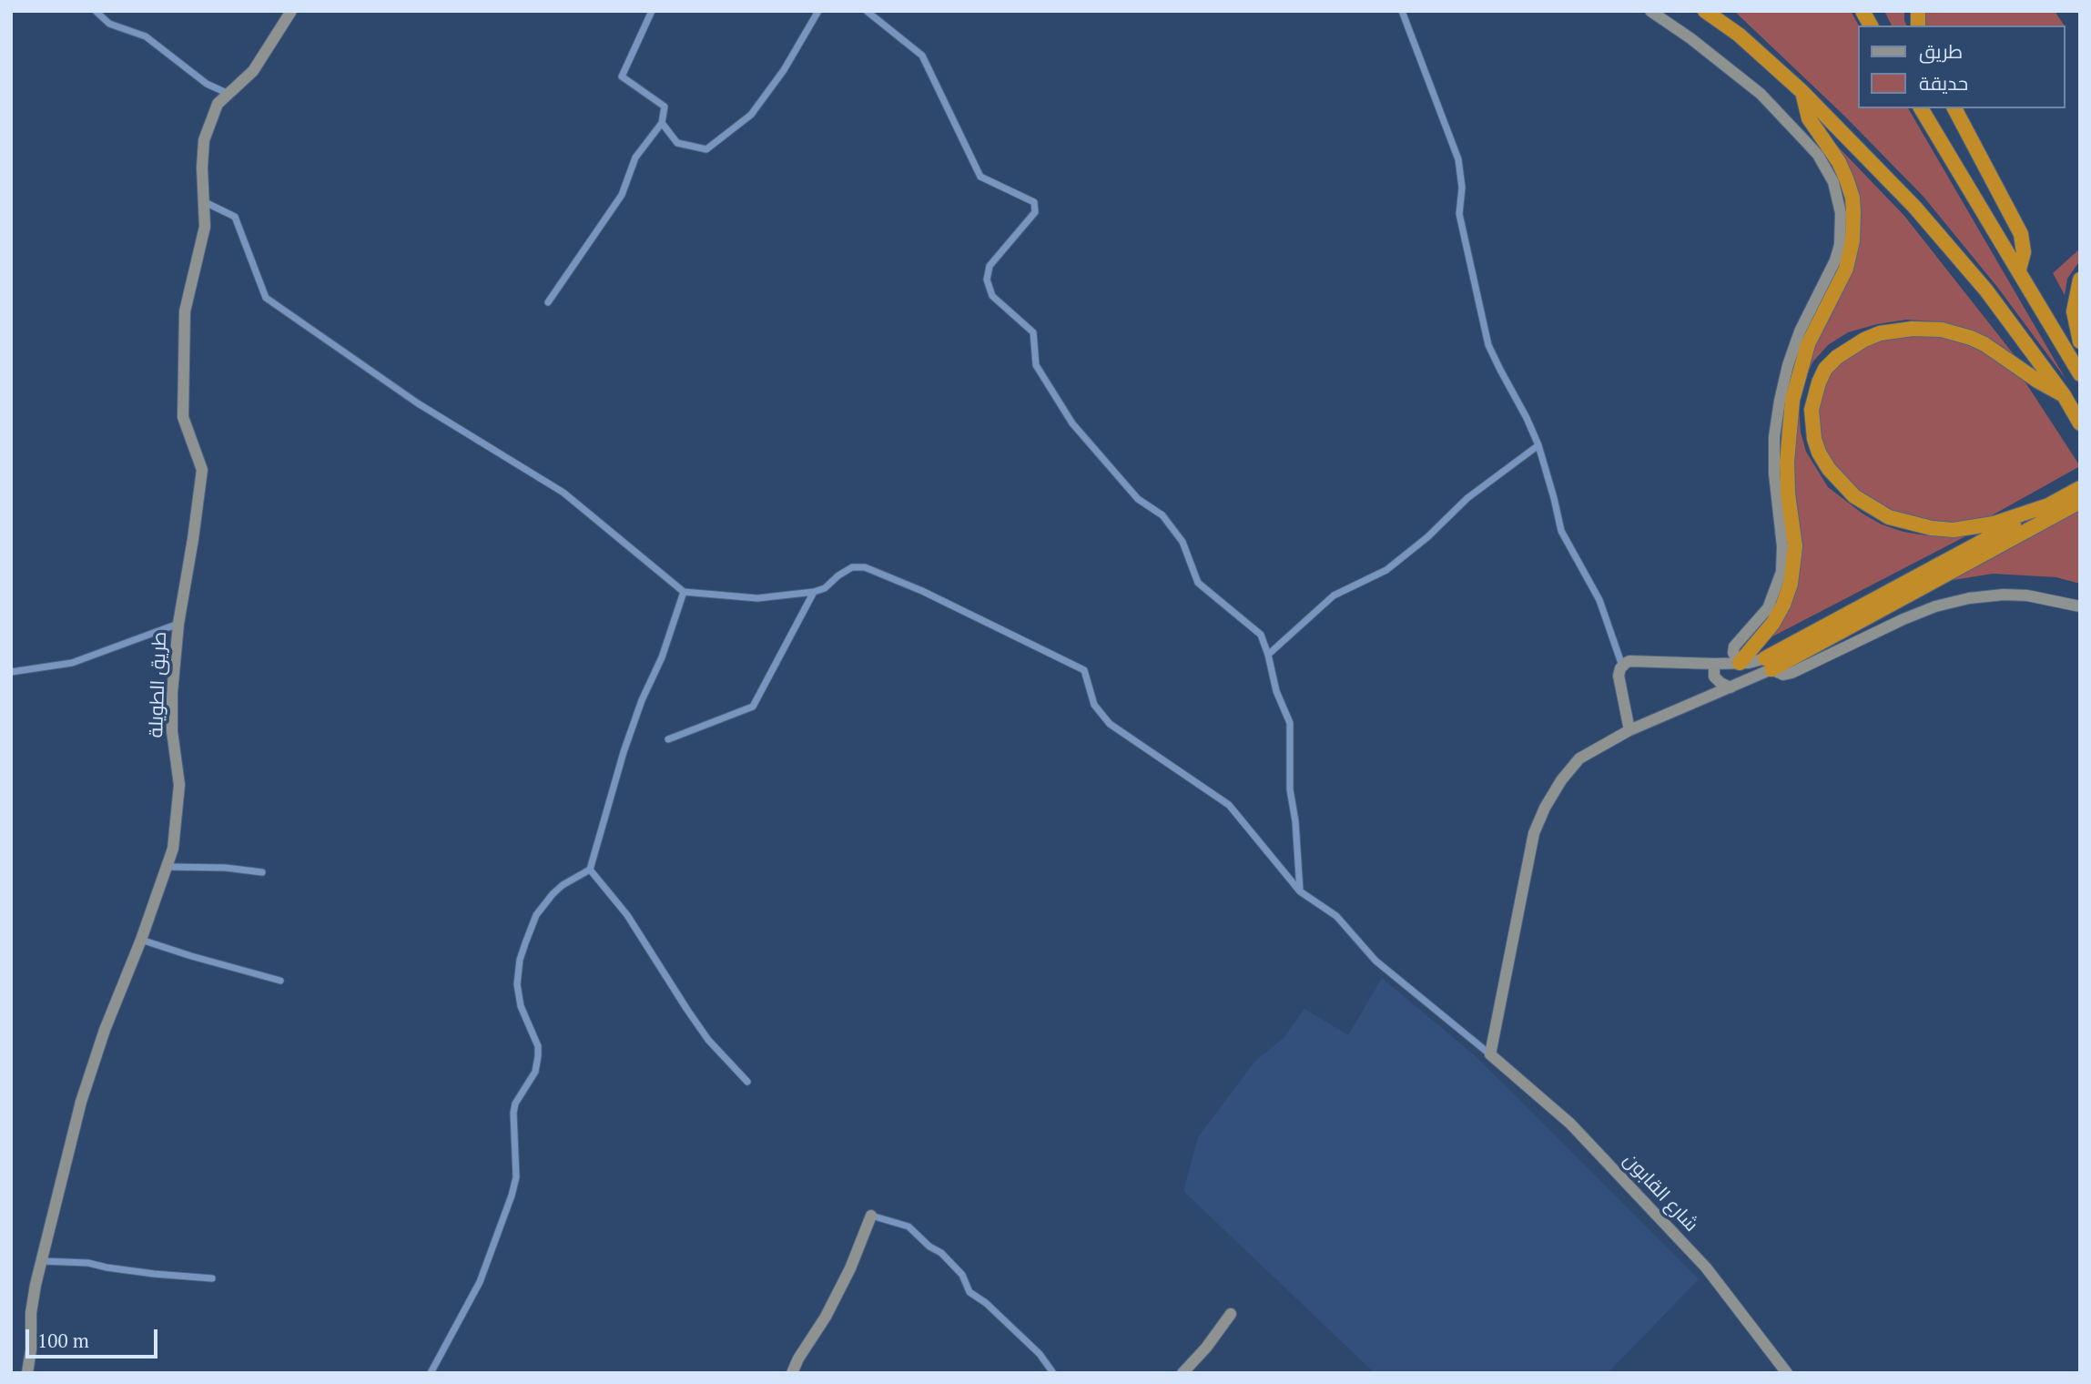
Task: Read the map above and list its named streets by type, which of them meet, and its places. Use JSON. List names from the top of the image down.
{
  "streets": {
    "street": ["طريق الطويلة", "شارع القابون"]
  },
  "legend": ["طريق", "حديقة"],
  "scale_bar": "100 m"
}
